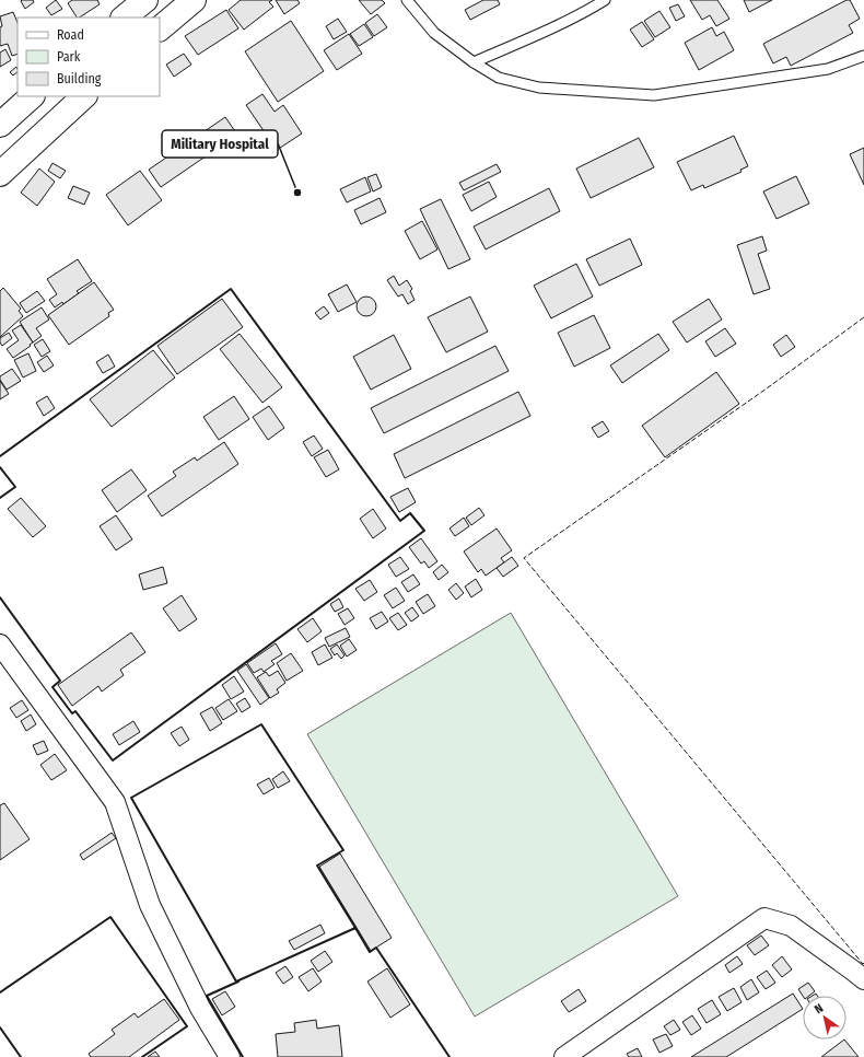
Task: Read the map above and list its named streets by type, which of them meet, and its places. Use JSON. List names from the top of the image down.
{
  "places": ["Military Hospital"],
  "legend": ["Road", "Park", "Building"],
  "north": "top left"
}
